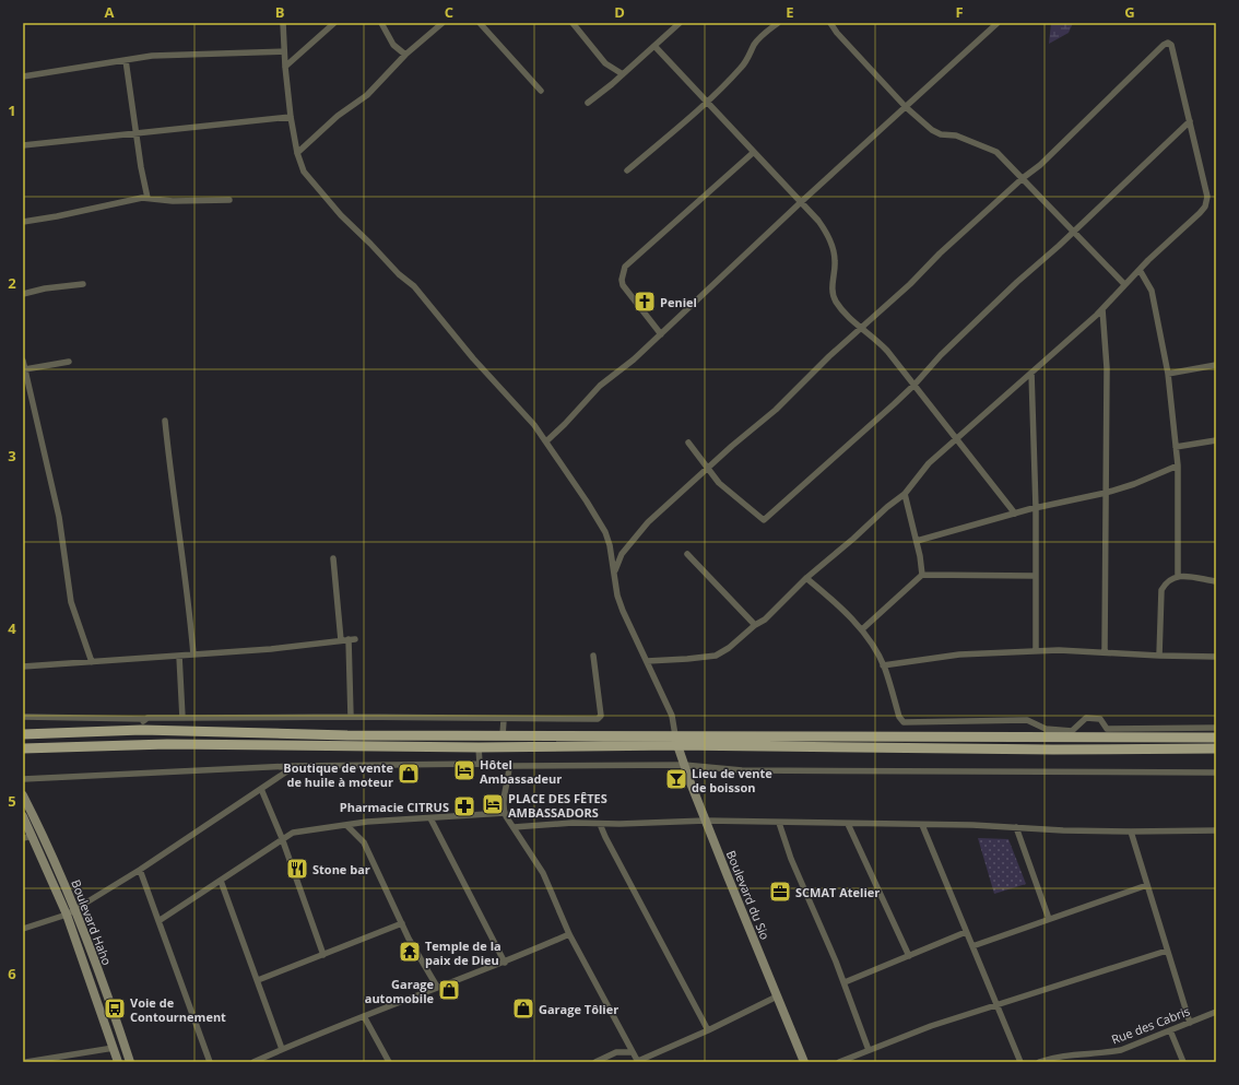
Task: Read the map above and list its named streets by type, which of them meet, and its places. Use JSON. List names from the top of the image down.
{
  "streets": {
    "main road": ["Boulevard du Sio", "Boulevard Haho"],
    "street": ["Rue des Cabris"]
  },
  "places": {
    "church": ["Peniel"],
    "hotel": ["Hôtel Ambassadeur", "PLACE DES FÊTES AMBASSADORS"],
    "shop": ["Boutique de vente de huile à moteur", "Garage automobile", "Garage Tôlier"],
    "bar": ["Lieu de vente de boisson"],
    "pharmacy": ["Pharmacie CITRUS"],
    "restaurant": ["Stone bar"],
    "office": ["SCMAT Atelier"],
    "temple": ["Temple de la paix de Dieu"],
    "bus stop": ["Voie de Contournement"]
  },
  "grid": {
    "columns": [
      "A",
      "B",
      "C",
      "D",
      "E",
      "F",
      "G"
    ],
    "rows": [
      "1",
      "2",
      "3",
      "4",
      "5",
      "6"
    ]
  }
}
